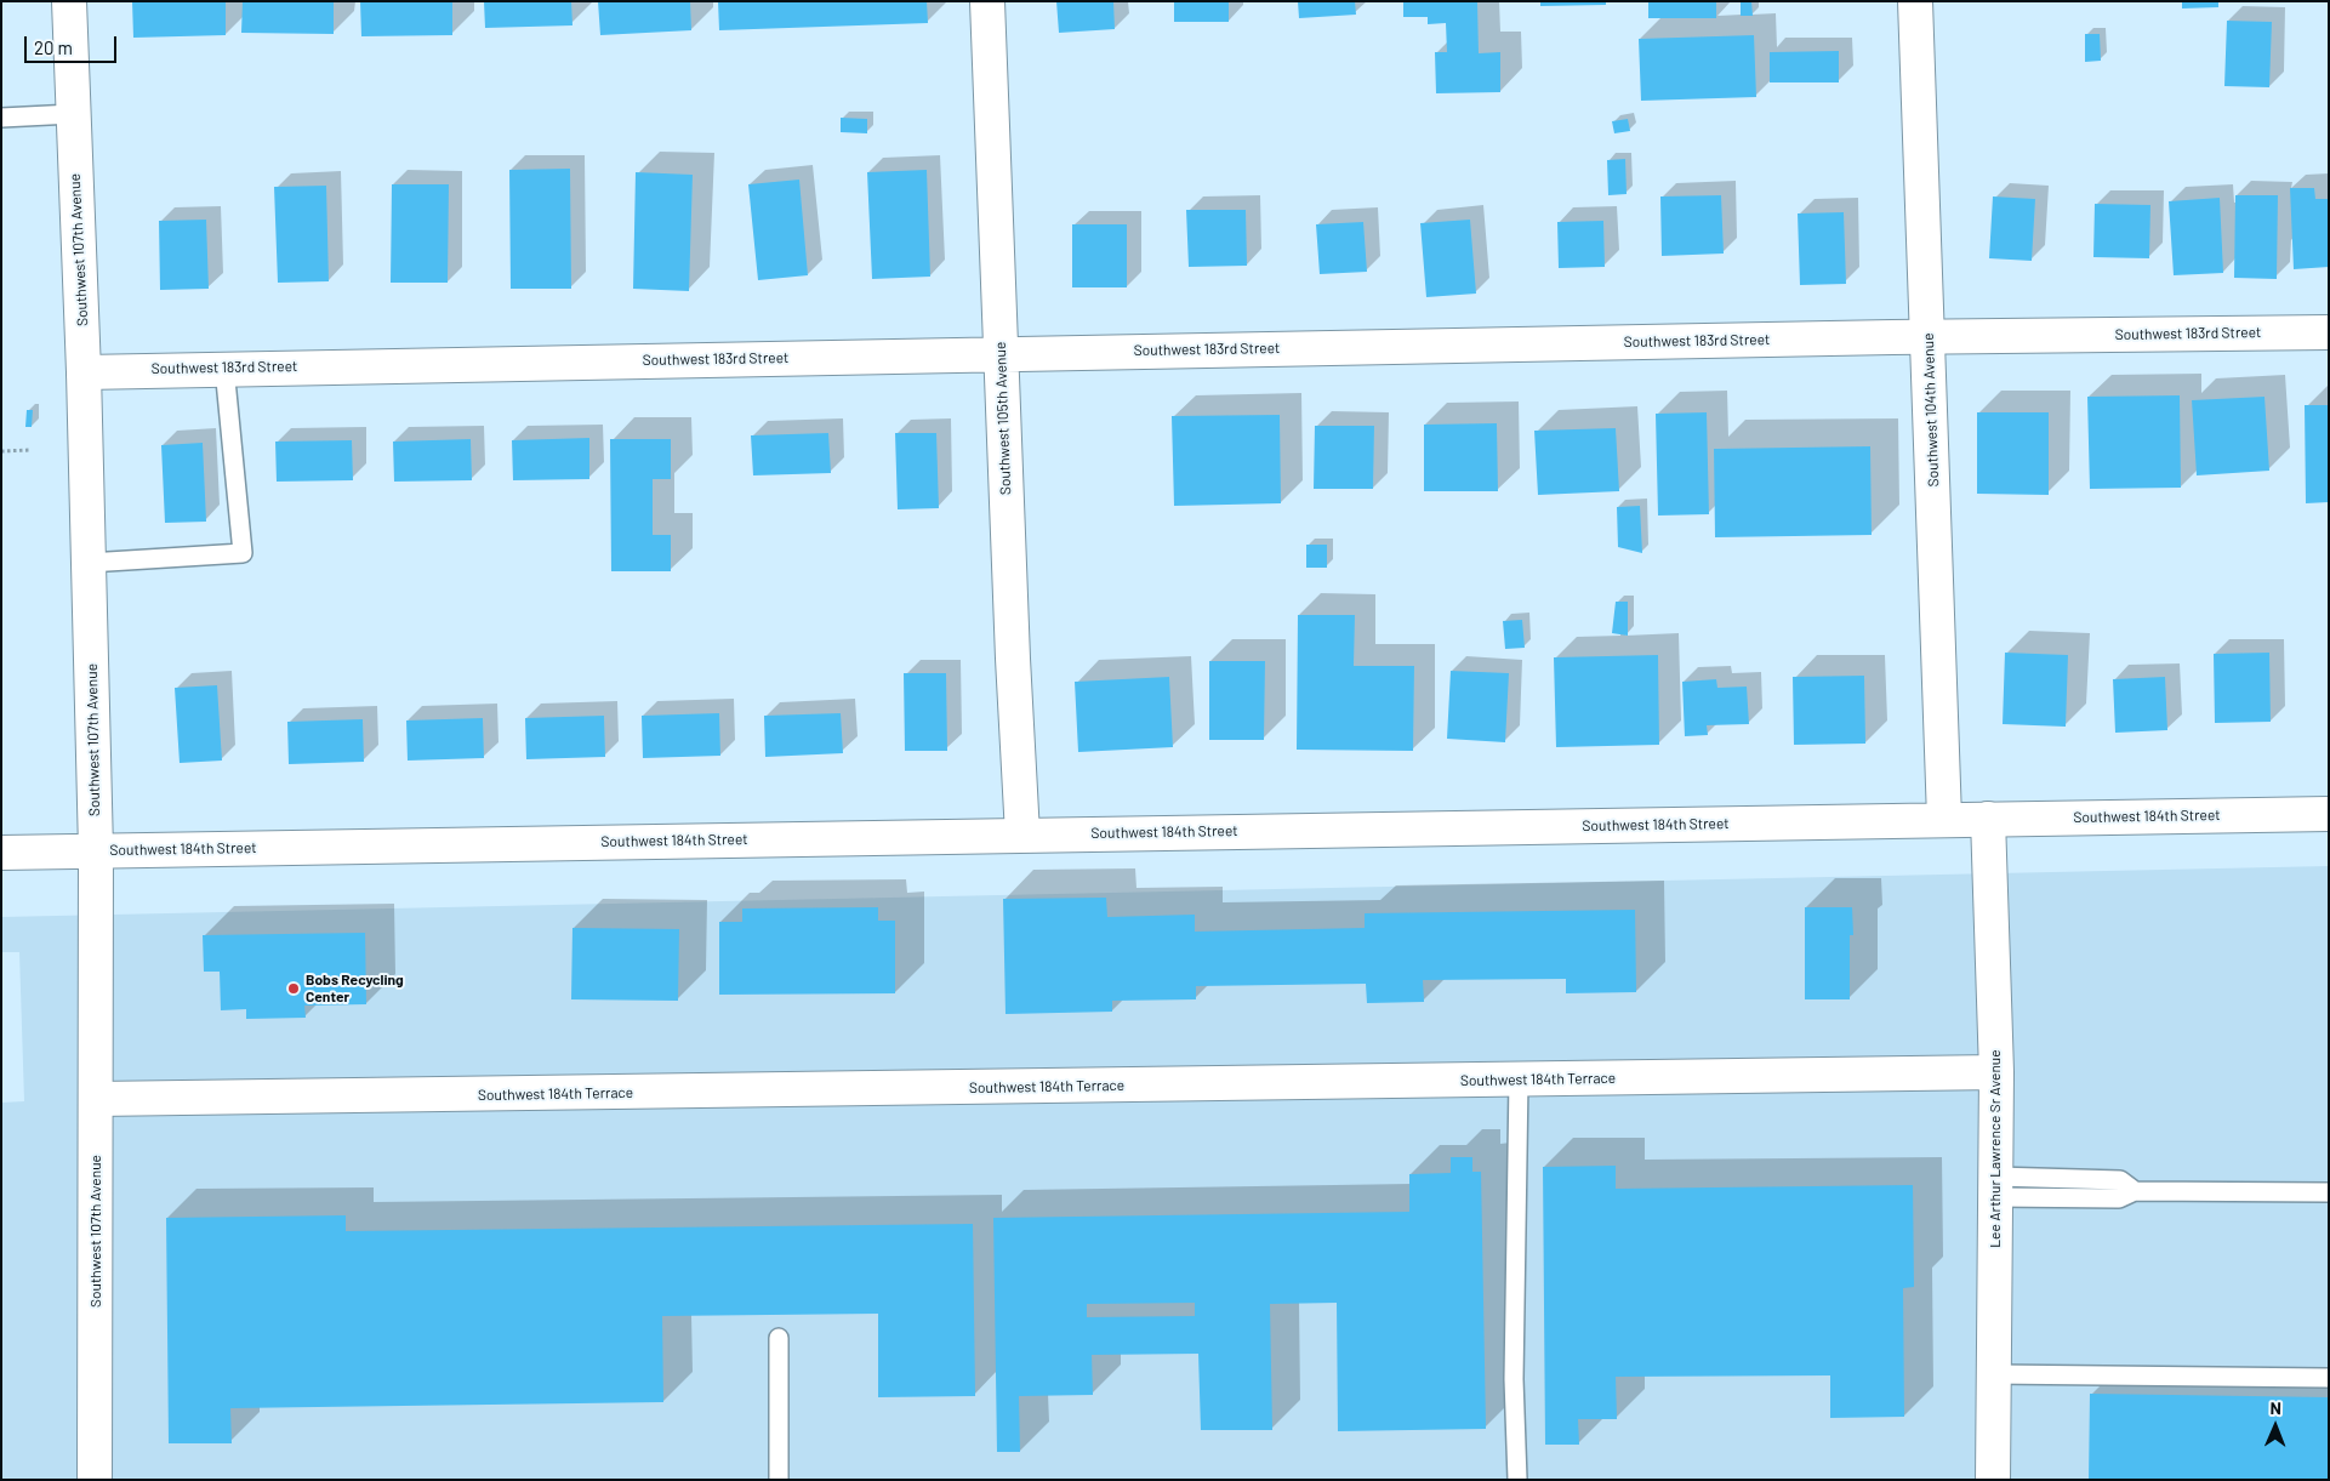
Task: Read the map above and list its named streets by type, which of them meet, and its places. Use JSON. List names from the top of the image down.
{
  "streets": {
    "street": [
      "Southwest 107th Avenue",
      "Southwest 183rd Street",
      "Southwest 104th Avenue",
      "Southwest 105th Avenue",
      "Southwest 184th Street",
      "Southwest 184th Terrace",
      "Lee Arthur Lawrence Sr Avenue"
    ]
  },
  "crossings": [
    ["Southwest 107th Avenue", "Southwest 183rd Street"],
    ["Southwest 107th Avenue", "Southwest 184th Street"],
    ["Southwest 107th Avenue", "Southwest 184th Terrace"],
    ["Southwest 183rd Street", "Southwest 104th Avenue"],
    ["Southwest 183rd Street", "Southwest 105th Avenue"],
    ["Southwest 104th Avenue", "Southwest 184th Street"],
    ["Southwest 105th Avenue", "Southwest 184th Street"],
    ["Southwest 184th Street", "Lee Arthur Lawrence Sr Avenue"],
    ["Southwest 184th Terrace", "Lee Arthur Lawrence Sr Avenue"]
  ],
  "places": ["Bobs Recycling Center"],
  "scale_bar": "20 m",
  "north": "top"
}
